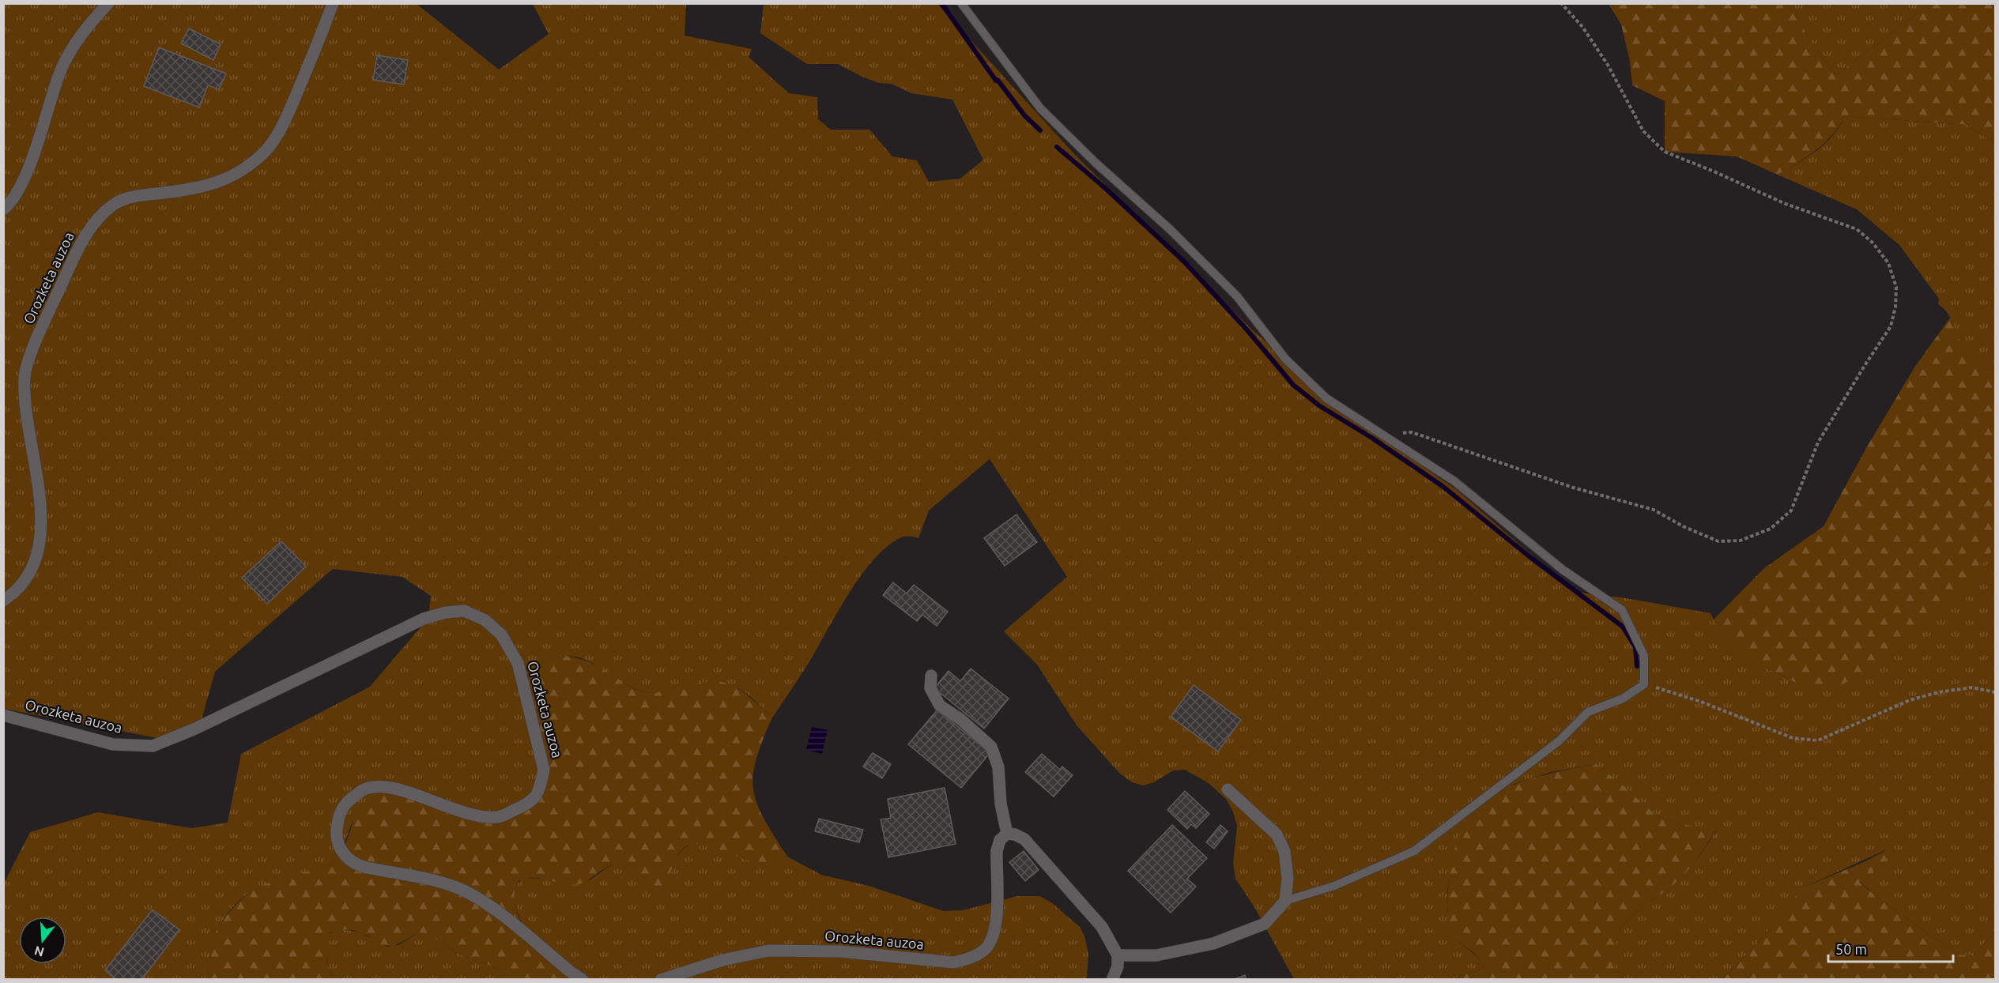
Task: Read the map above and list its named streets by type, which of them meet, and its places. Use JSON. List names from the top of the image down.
{
  "streets": {
    "street": ["Orozketa auzoa"]
  },
  "scale_bar": "50 m",
  "north": "bottom"
}
